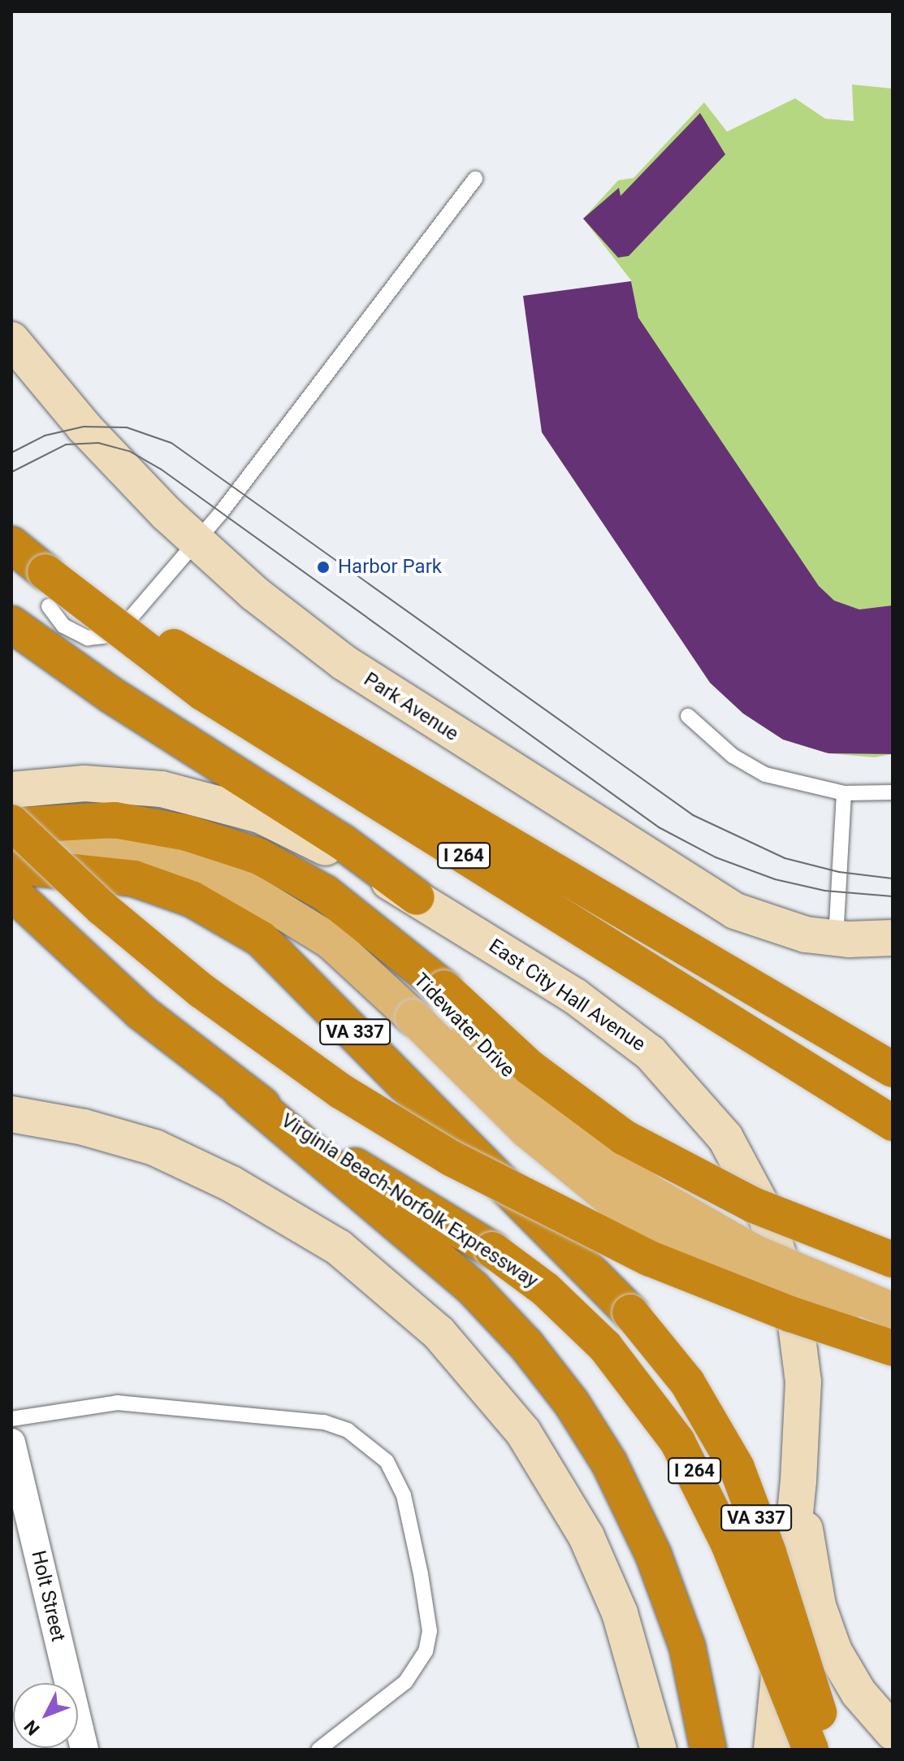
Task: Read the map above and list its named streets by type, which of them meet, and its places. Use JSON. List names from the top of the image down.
{
  "streets": {
    "highway": ["I 264", "VA 337", "Virginia Beach-Norfolk Expressway"],
    "main road": ["Park Avenue", "East City Hall Avenue", "Tidewater Drive"],
    "street": ["Holt Street"]
  },
  "crossings": [
    ["Tidewater Drive", "VA 337"],
    ["Tidewater Drive", "Virginia Beach-Norfolk Expressway"],
    ["VA 337", "Virginia Beach-Norfolk Expressway"]
  ],
  "places": ["Harbor Park"],
  "north": "bottom left"
}
